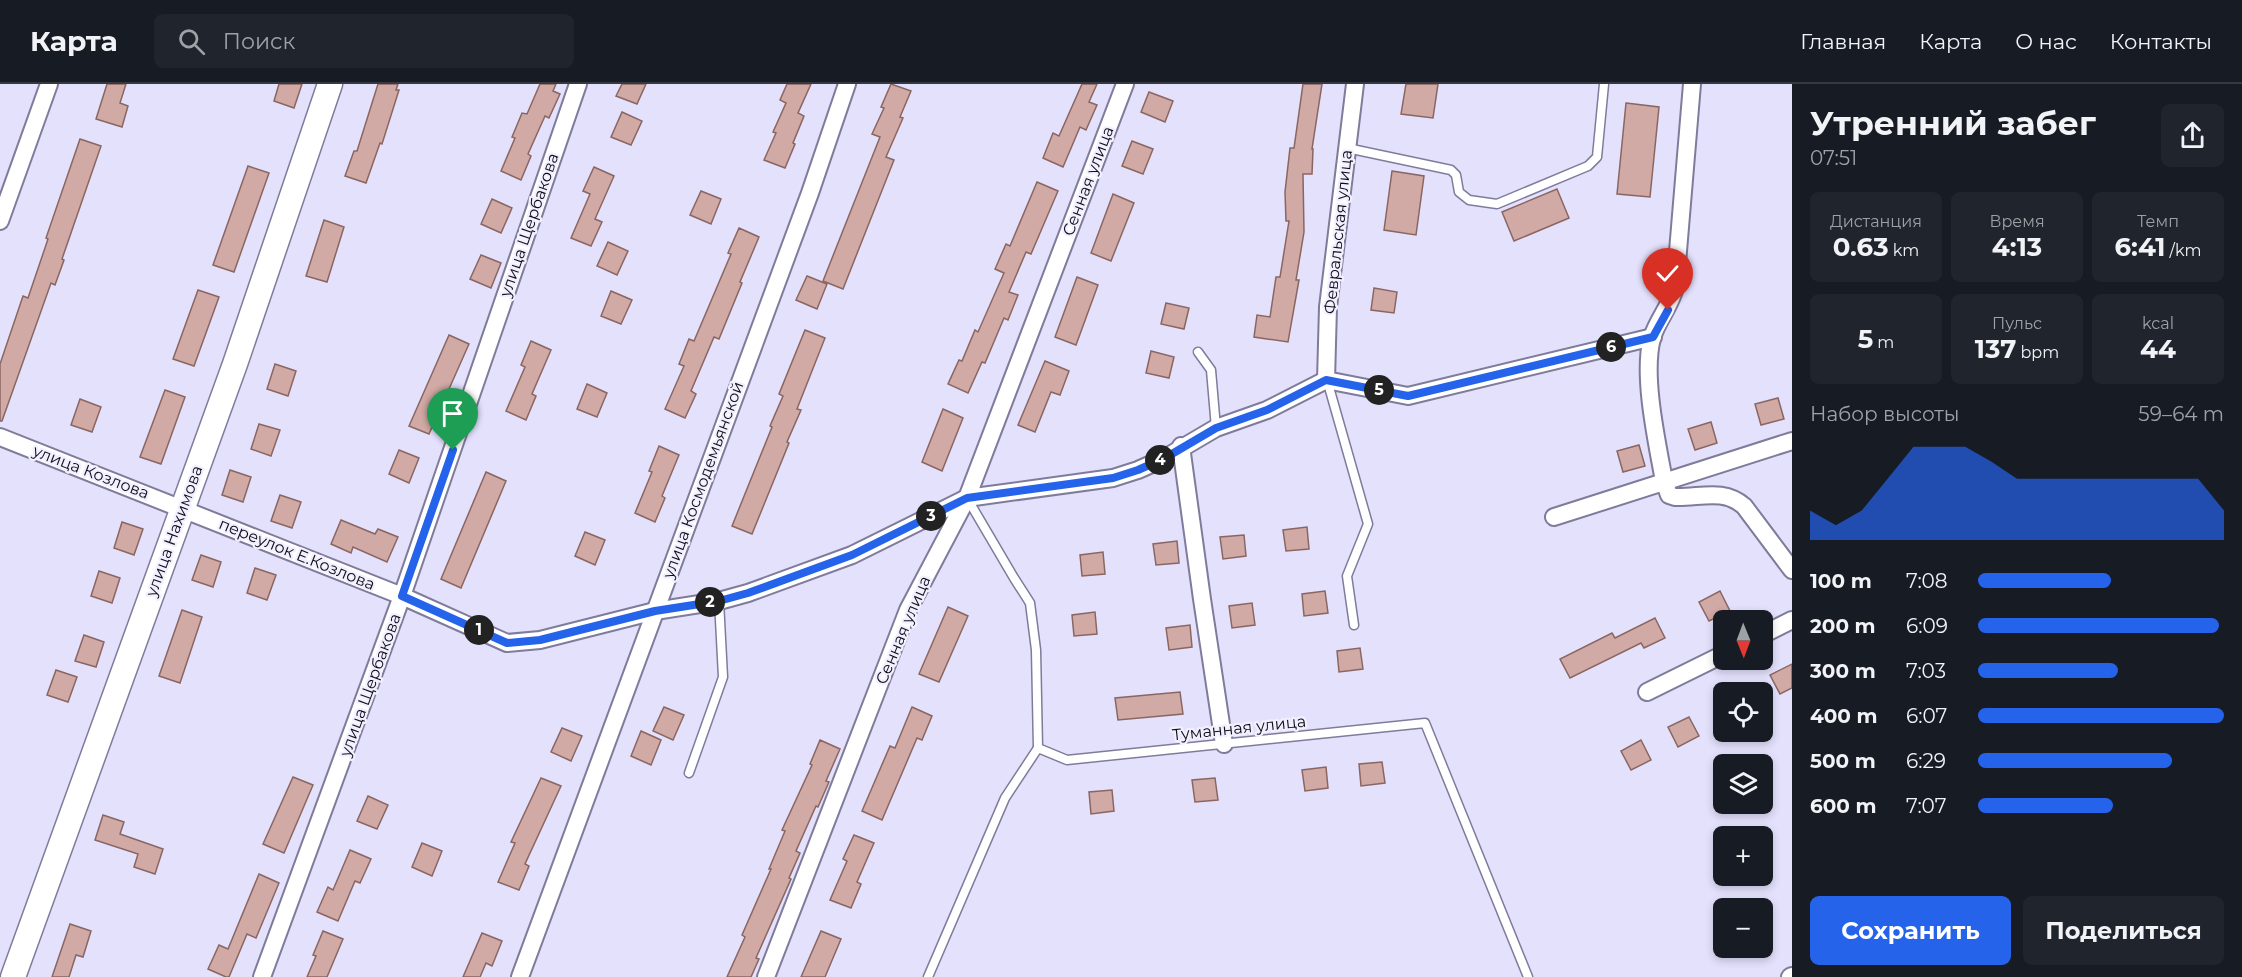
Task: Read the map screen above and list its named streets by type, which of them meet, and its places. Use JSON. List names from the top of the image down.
{
  "streets": {
    "main road": ["улица Нахимова"],
    "street": [
      "Сенная улица",
      "улица Щербакова",
      "Февральская улица",
      "улица Козлова",
      "улица Космодемьянской",
      "переулок Е.Козлова"
    ],
    "lane": ["Туманная улица"]
  },
  "crossings": [
    ["Сенная улица", "переулок Е.Козлова"],
    ["улица Щербакова", "переулок Е.Козлова"],
    ["Февральская улица", "переулок Е.Козлова"],
    ["улица Козлова", "улица Нахимова"],
    ["улица Козлова", "переулок Е.Козлова"],
    ["улица Космодемьянской", "переулок Е.Козлова"],
    ["улица Нахимова", "переулок Е.Козлова"]
  ],
  "north": "bottom",
  "page": {
    "header": "Карта",
    "search": "Поиск",
    "nav": [
      "Главная",
      "Карта",
      "О нас",
      "Контакты"
    ],
    "heading": ["Утренний забег", "07:51"],
    "stats": [
      ["Дистанция", "0.63 km"],
      ["Время", "4:13"],
      ["Темп", "6:41 /km"],
      ["5 m"],
      ["Пульс", "137 bpm"],
      ["kcal", "44"]
    ],
    "pins": [
      "6",
      "5",
      "4",
      "3",
      "2",
      "1"
    ],
    "chart": ["Набор высоты", "59–64 m"],
    "list": [
      {
        "name": "100 m",
        "note": "7:08"
      },
      {
        "name": "200 m",
        "note": "6:09"
      },
      {
        "name": "300 m",
        "note": "7:03"
      },
      {
        "name": "400 m",
        "note": "6:07"
      },
      {
        "name": "500 m",
        "note": "6:29"
      },
      {
        "name": "600 m",
        "note": "7:07"
      }
    ],
    "map_buttons": ["+", "−"],
    "buttons": ["Сохранить", "Поделиться"]
  }
}
